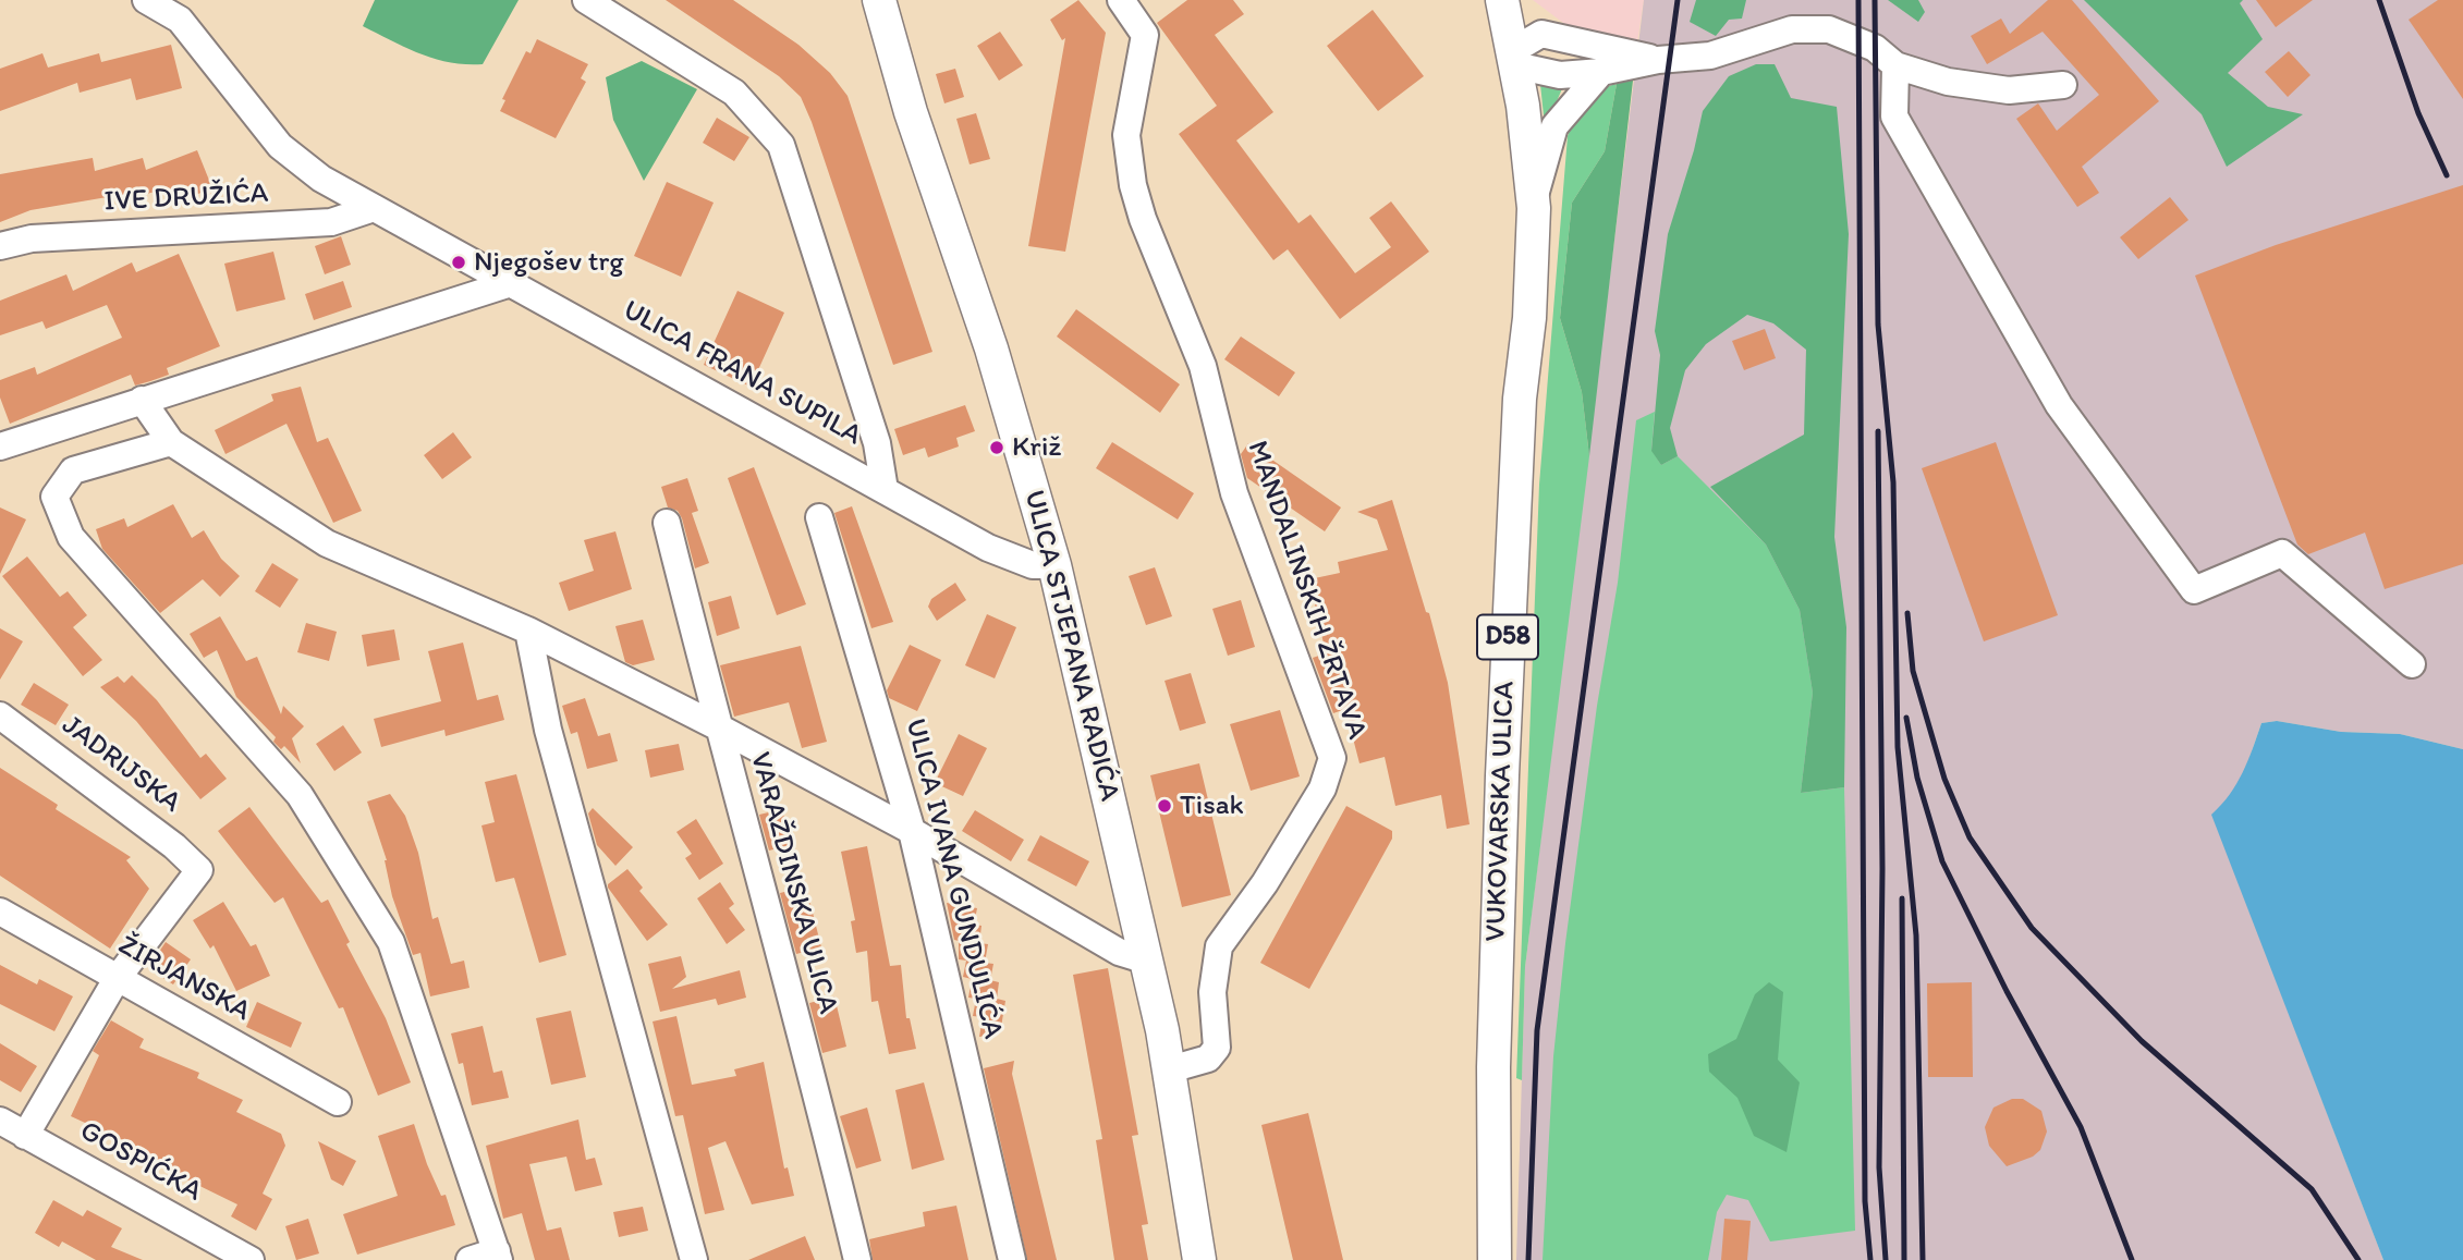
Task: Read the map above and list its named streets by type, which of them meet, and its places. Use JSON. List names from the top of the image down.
{
  "streets": {
    "main road": ["D58", "ULICA STJEPANA RADIĆA", "VUKOVARSKA ULICA"],
    "street": [
      "IVE DRUŽIĆA",
      "ULICA FRANA SUPILA",
      "MANDALINSKIH ŽRTAVA",
      "JADRIJSKA",
      "ULICA IVANA GUNDULIĆA",
      "VARAŽDINSKA ULICA",
      "ŽIRJANSKA",
      "GOSPIĆKA"
    ]
  },
  "crossings": [
    ["IVE DRUŽIĆA", "ULICA FRANA SUPILA"],
    ["ULICA FRANA SUPILA", "ULICA STJEPANA RADIĆA"],
    ["MANDALINSKIH ŽRTAVA", "ULICA STJEPANA RADIĆA"],
    ["JADRIJSKA", "ŽIRJANSKA"]
  ],
  "places": ["Njegošev trg", "Križ", "Tisak"]
}
